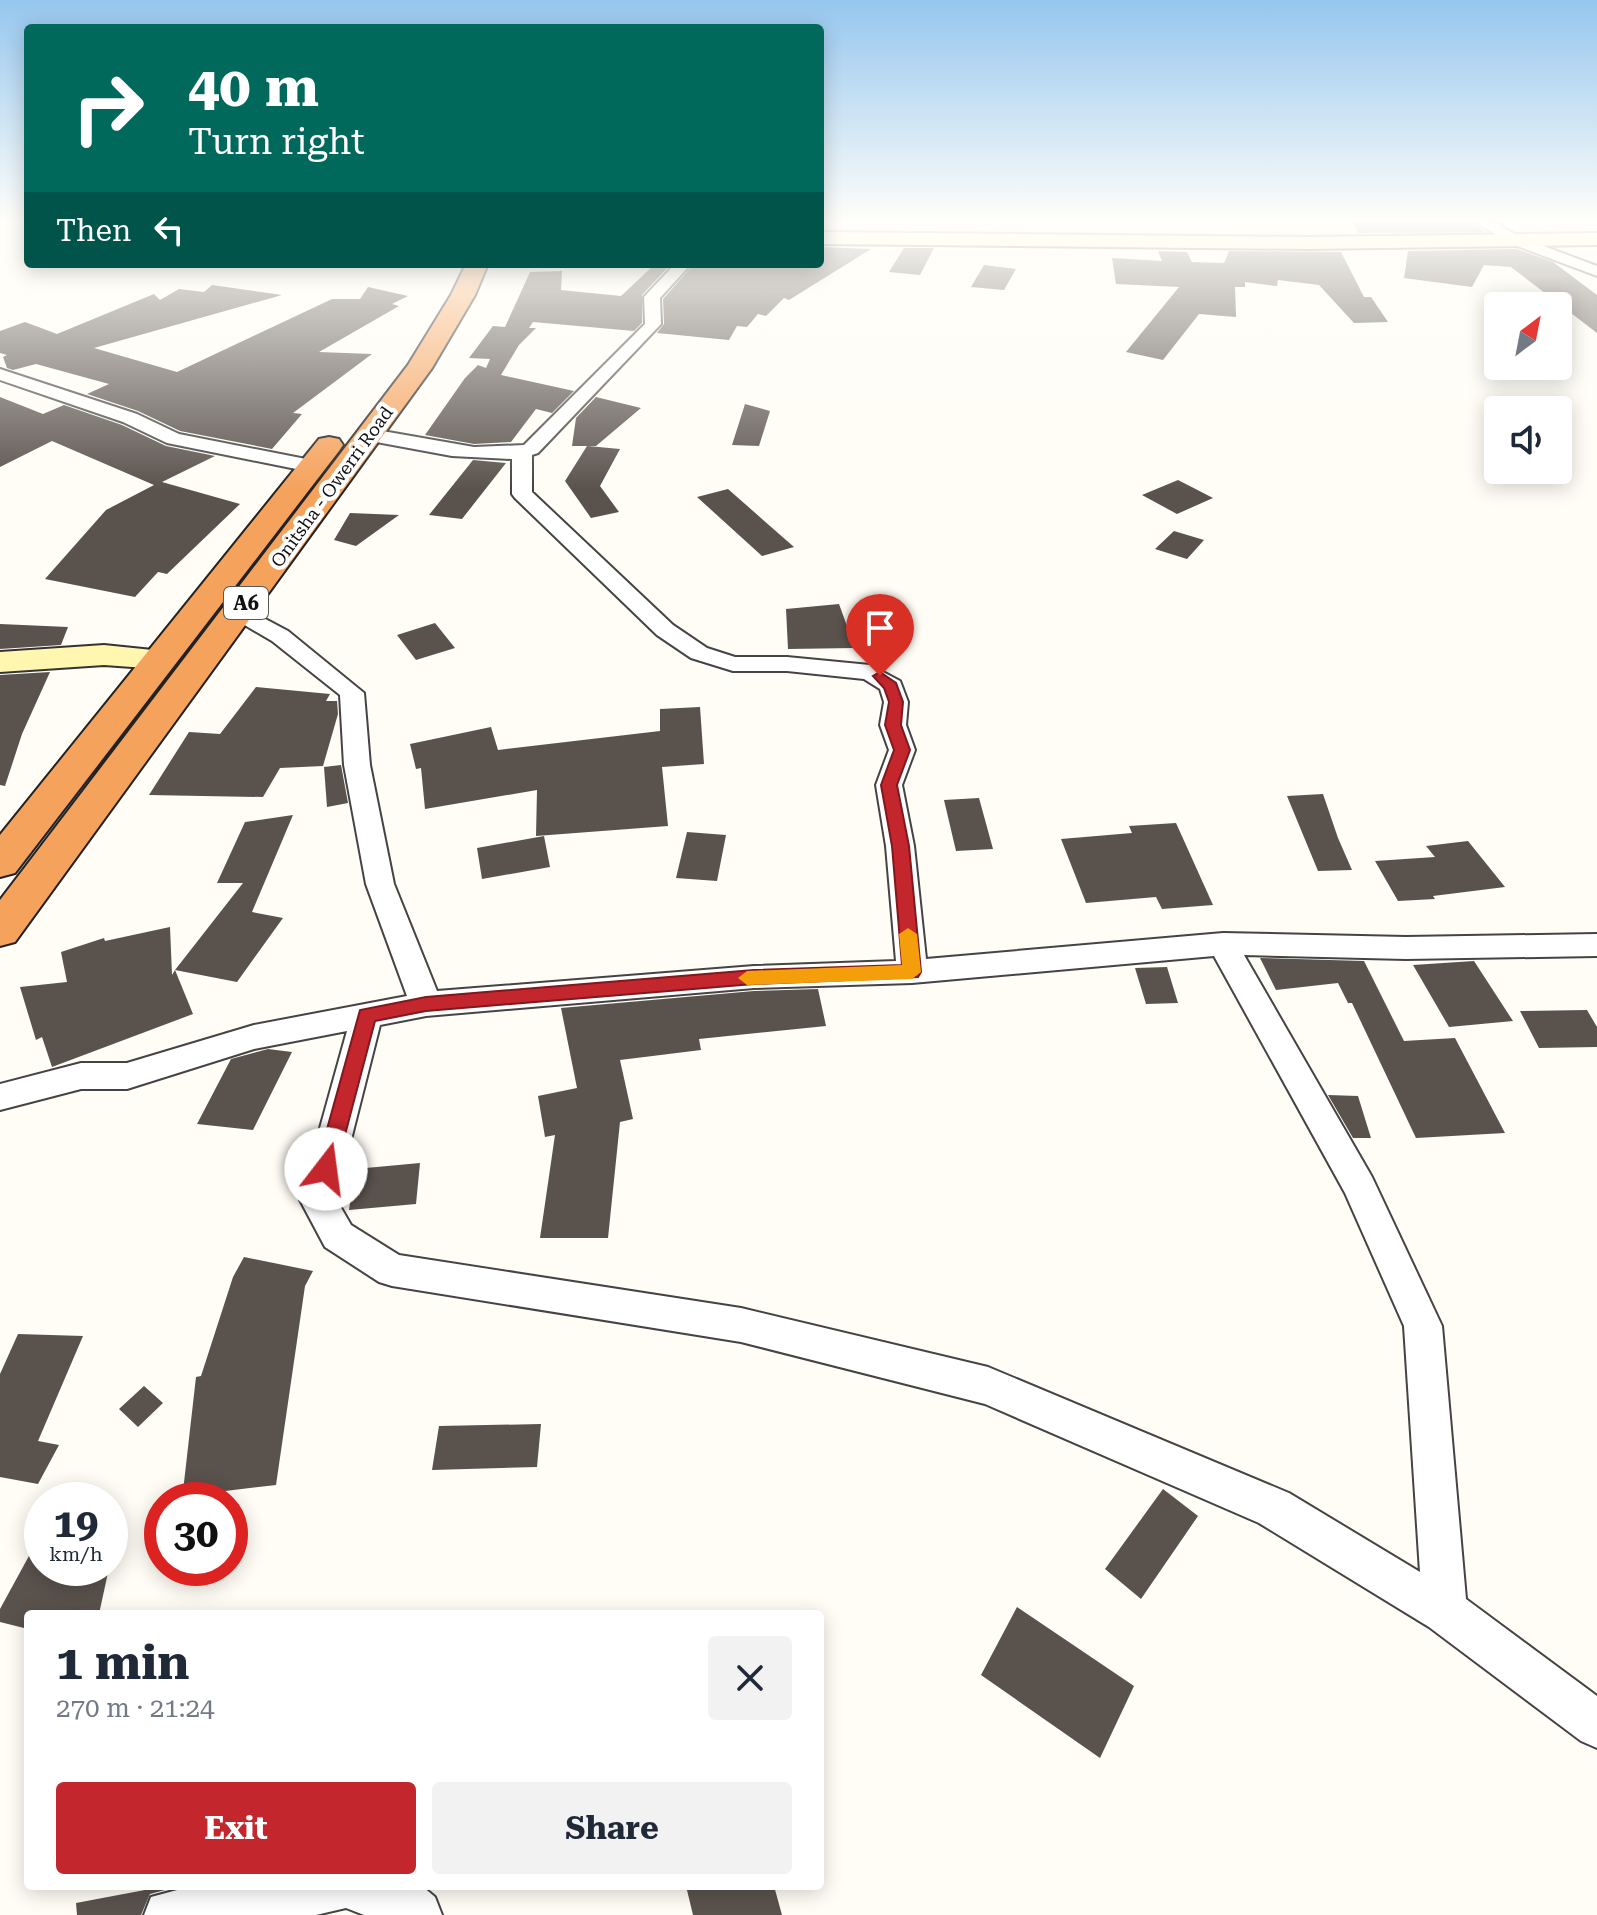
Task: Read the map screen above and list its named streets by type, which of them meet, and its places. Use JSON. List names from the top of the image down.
{
  "streets": {
    "highway": ["Onitsha - Owerri Road", "A6"]
  },
  "north": "top right",
  "page": {
    "turn": ["40 m", "Turn right"],
    "then": "Then",
    "speed": "19 km/h",
    "limit": "30",
    "heading": ["1 min", "270 m · 21:24"],
    "buttons": ["Exit", "Share"]
  }
}
